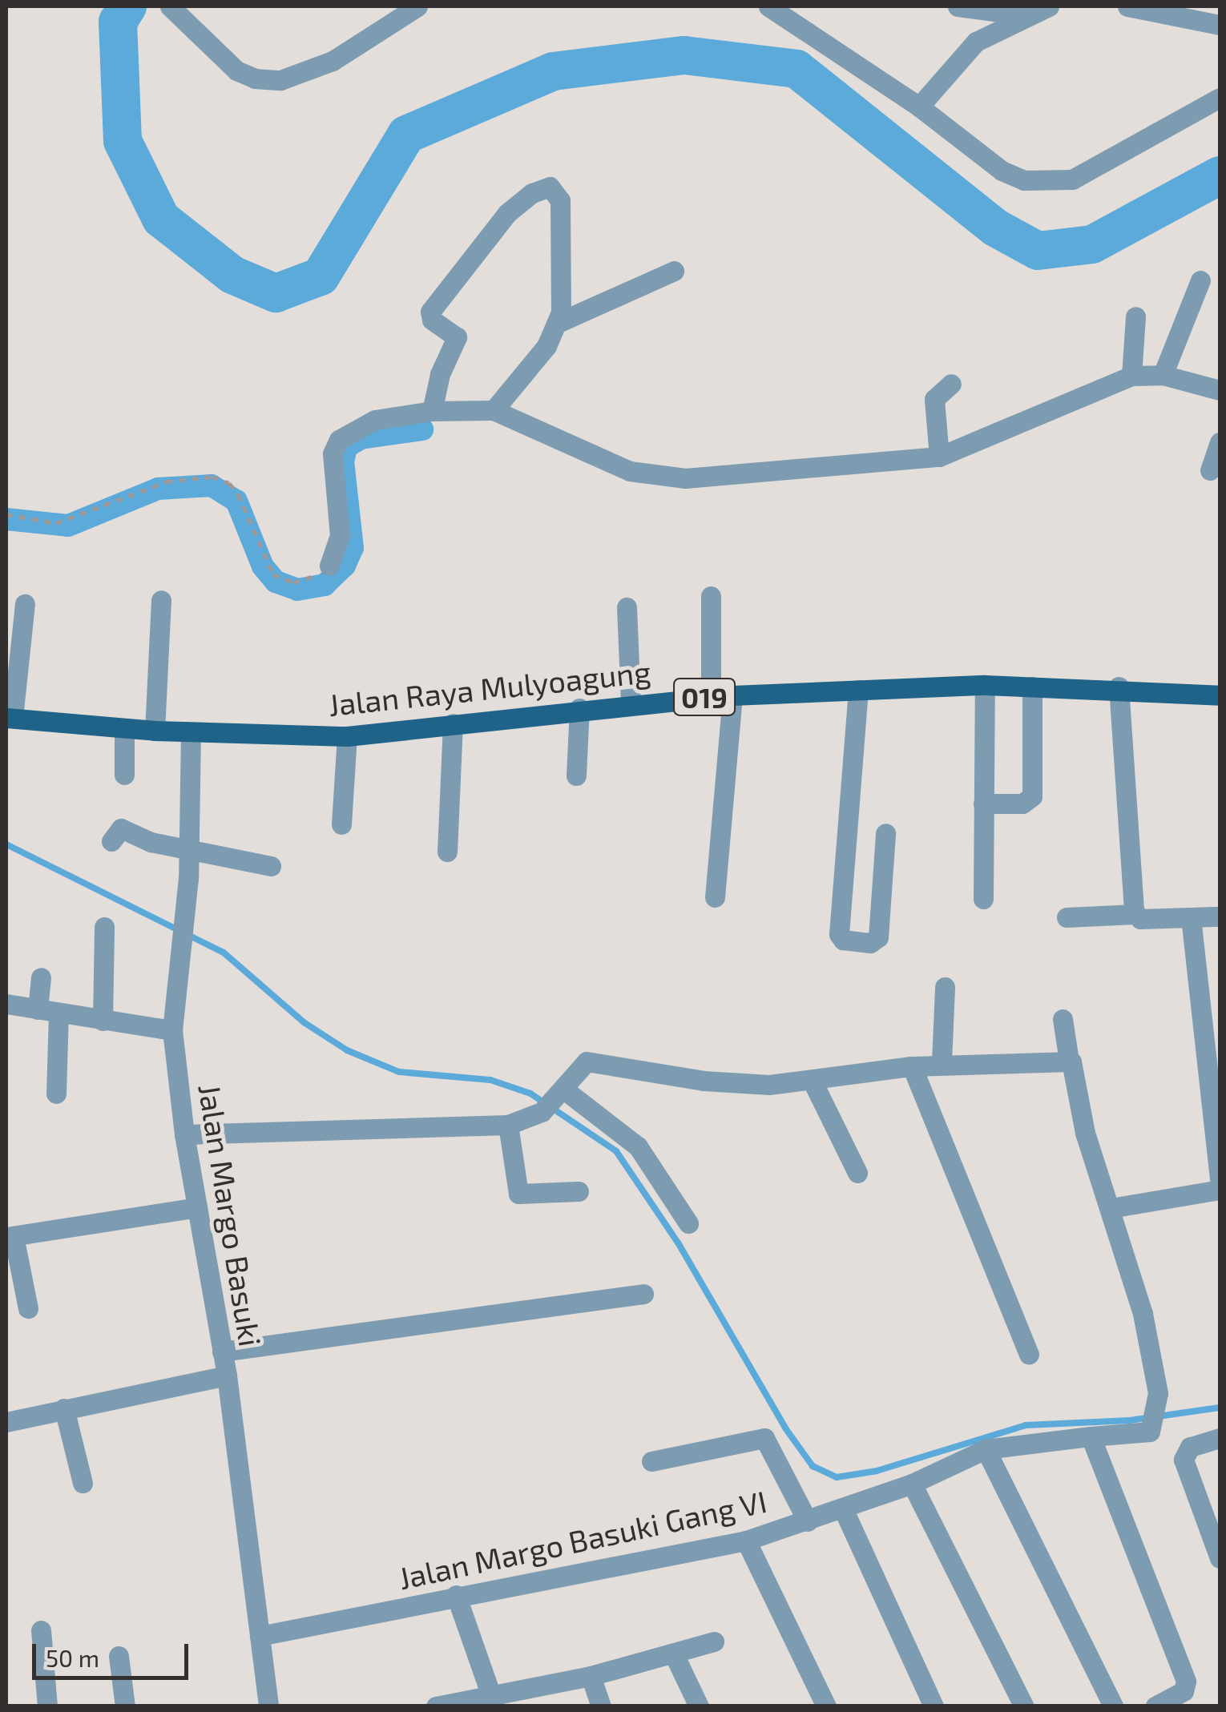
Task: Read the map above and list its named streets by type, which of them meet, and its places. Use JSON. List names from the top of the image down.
{
  "streets": {
    "main road": ["Jalan Raya Mulyoagung", "019"],
    "street": ["Jalan Margo Basuki", "Jalan Margo Basuki Gang VI"]
  },
  "crossings": [
    ["Jalan Raya Mulyoagung", "Jalan Margo Basuki"],
    ["Jalan Margo Basuki", "Jalan Margo Basuki Gang VI"]
  ],
  "scale_bar": "50 m"
}
